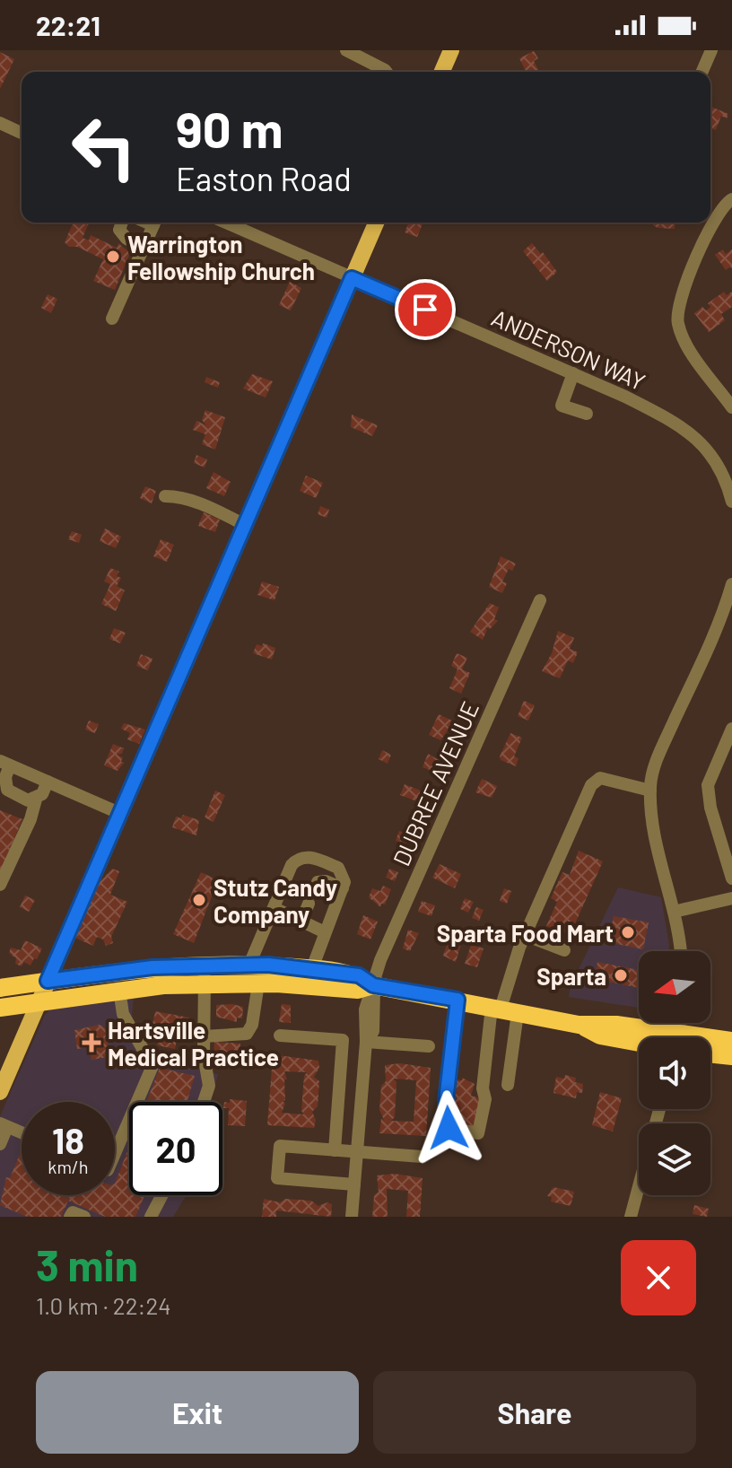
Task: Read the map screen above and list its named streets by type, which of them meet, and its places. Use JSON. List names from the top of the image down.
{
  "streets": {
    "street": ["ANDERSON WAY", "DUBREE AVENUE"]
  },
  "places": {
    "other": [
      "Warrington Fellowship Church",
      "Stutz Candy Company",
      "Sparta Food Mart",
      "Sparta"
    ],
    "health": ["Hartsville Medical Practice"]
  },
  "north": "left",
  "page": {
    "status": "22:21",
    "turn": ["90 m", "Easton Road"],
    "speed": "18 km/h",
    "limit": "20",
    "heading": ["3 min", "1.0 km · 22:24"],
    "buttons": ["Exit", "Share"]
  }
}
